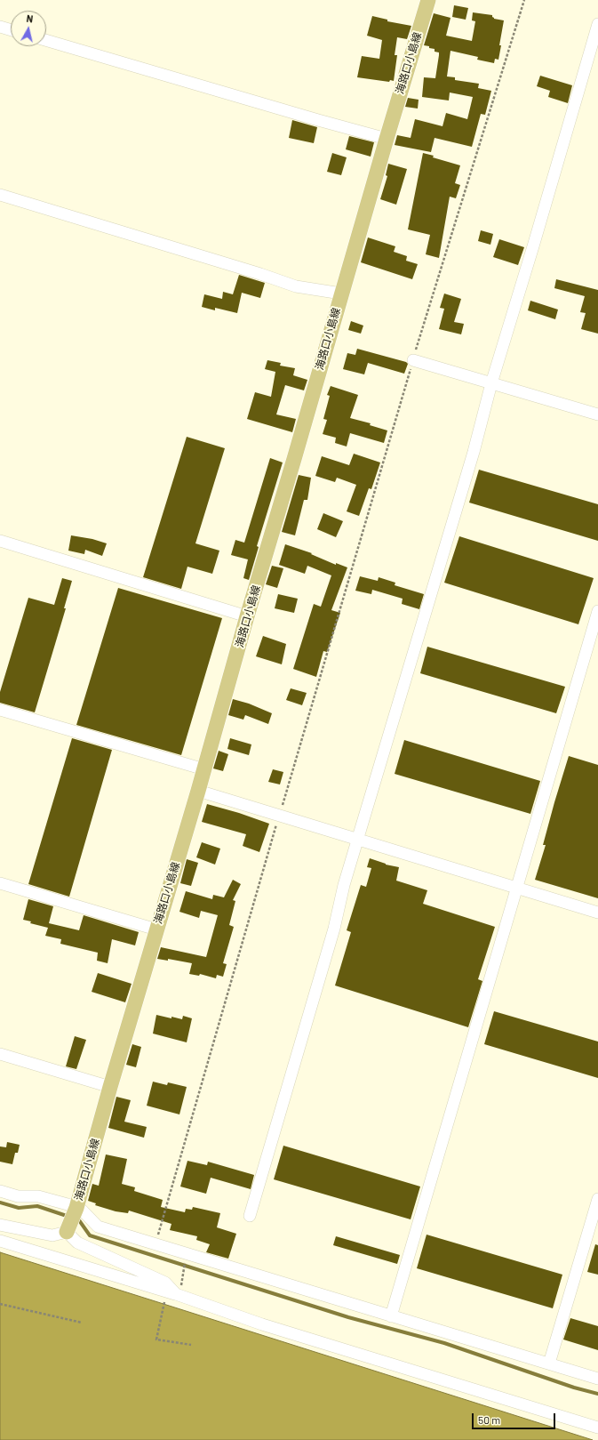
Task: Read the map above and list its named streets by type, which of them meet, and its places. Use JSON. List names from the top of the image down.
{
  "streets": {
    "main road": ["海路口小島線"]
  },
  "scale_bar": "50 m",
  "north": "top"
}
